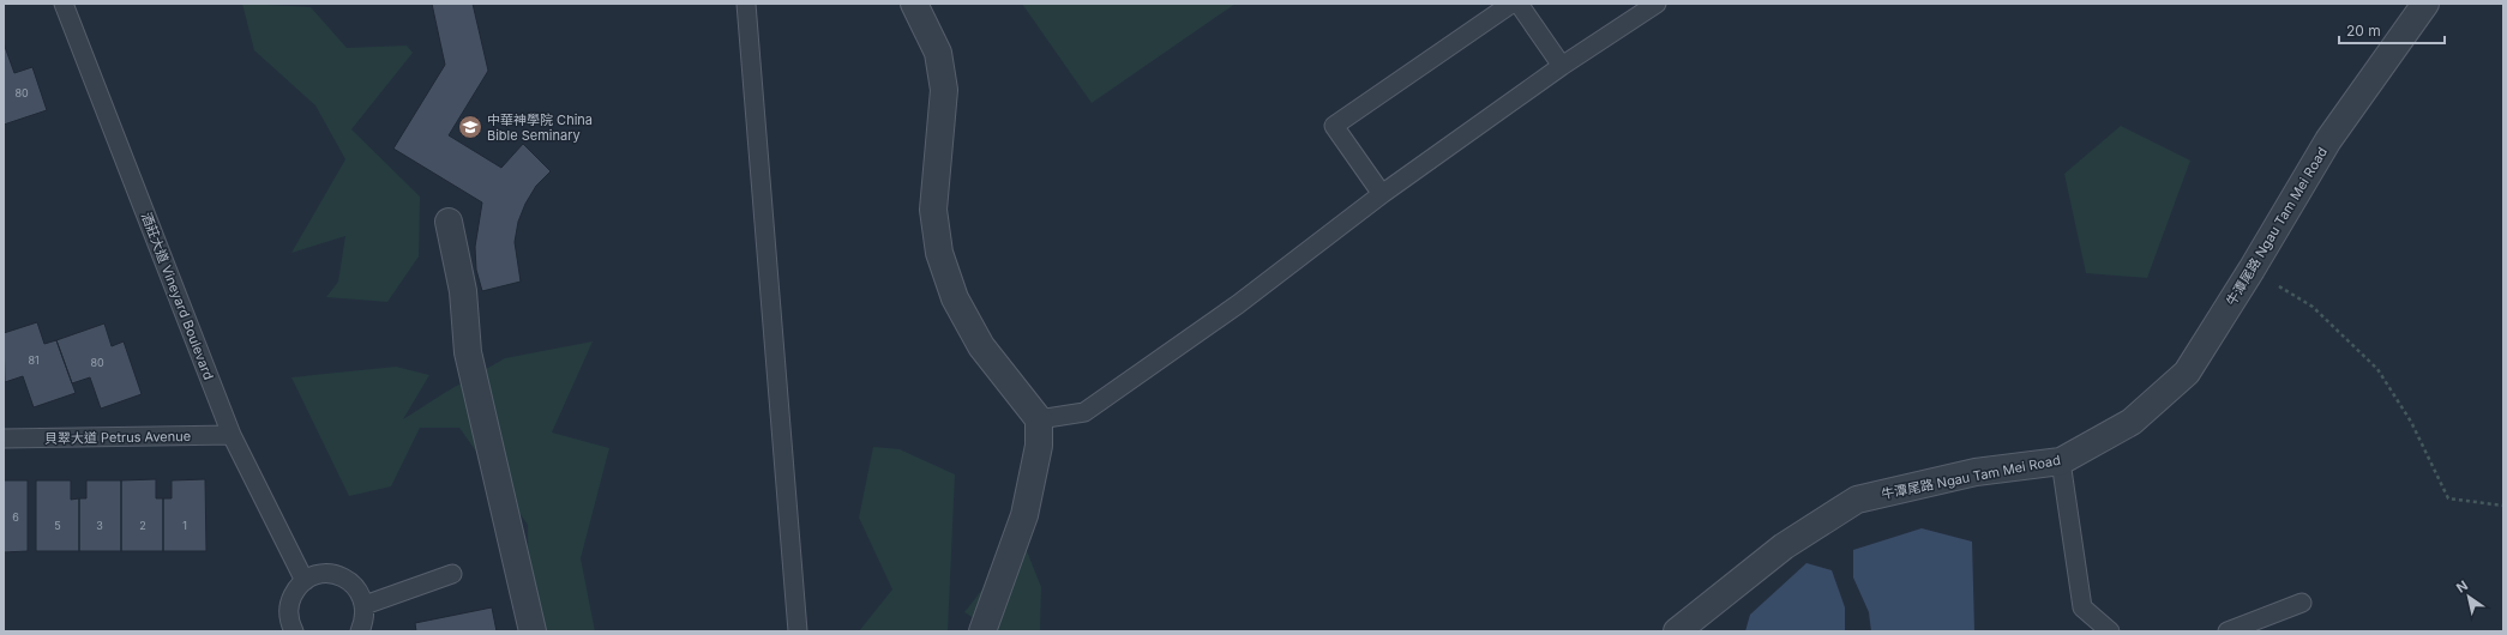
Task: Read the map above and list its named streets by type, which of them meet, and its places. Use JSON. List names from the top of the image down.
{
  "streets": {
    "street": ["牛潭尾路 Ngau Tam Mei Road"],
    "lane": ["酒莊大道 Vineyard Boulevard", "貝翠大道 Petrus Avenue"]
  },
  "crossings": [
    ["酒莊大道 Vineyard Boulevard", "貝翠大道 Petrus Avenue"]
  ],
  "places": {
    "school or university": ["中華神學院 China Bible Seminary"]
  },
  "house_numbers": [
    "80",
    "81",
    "80",
    "6",
    "5",
    "3",
    "2",
    "1"
  ],
  "scale_bar": "20 m",
  "north": "top left"
}
